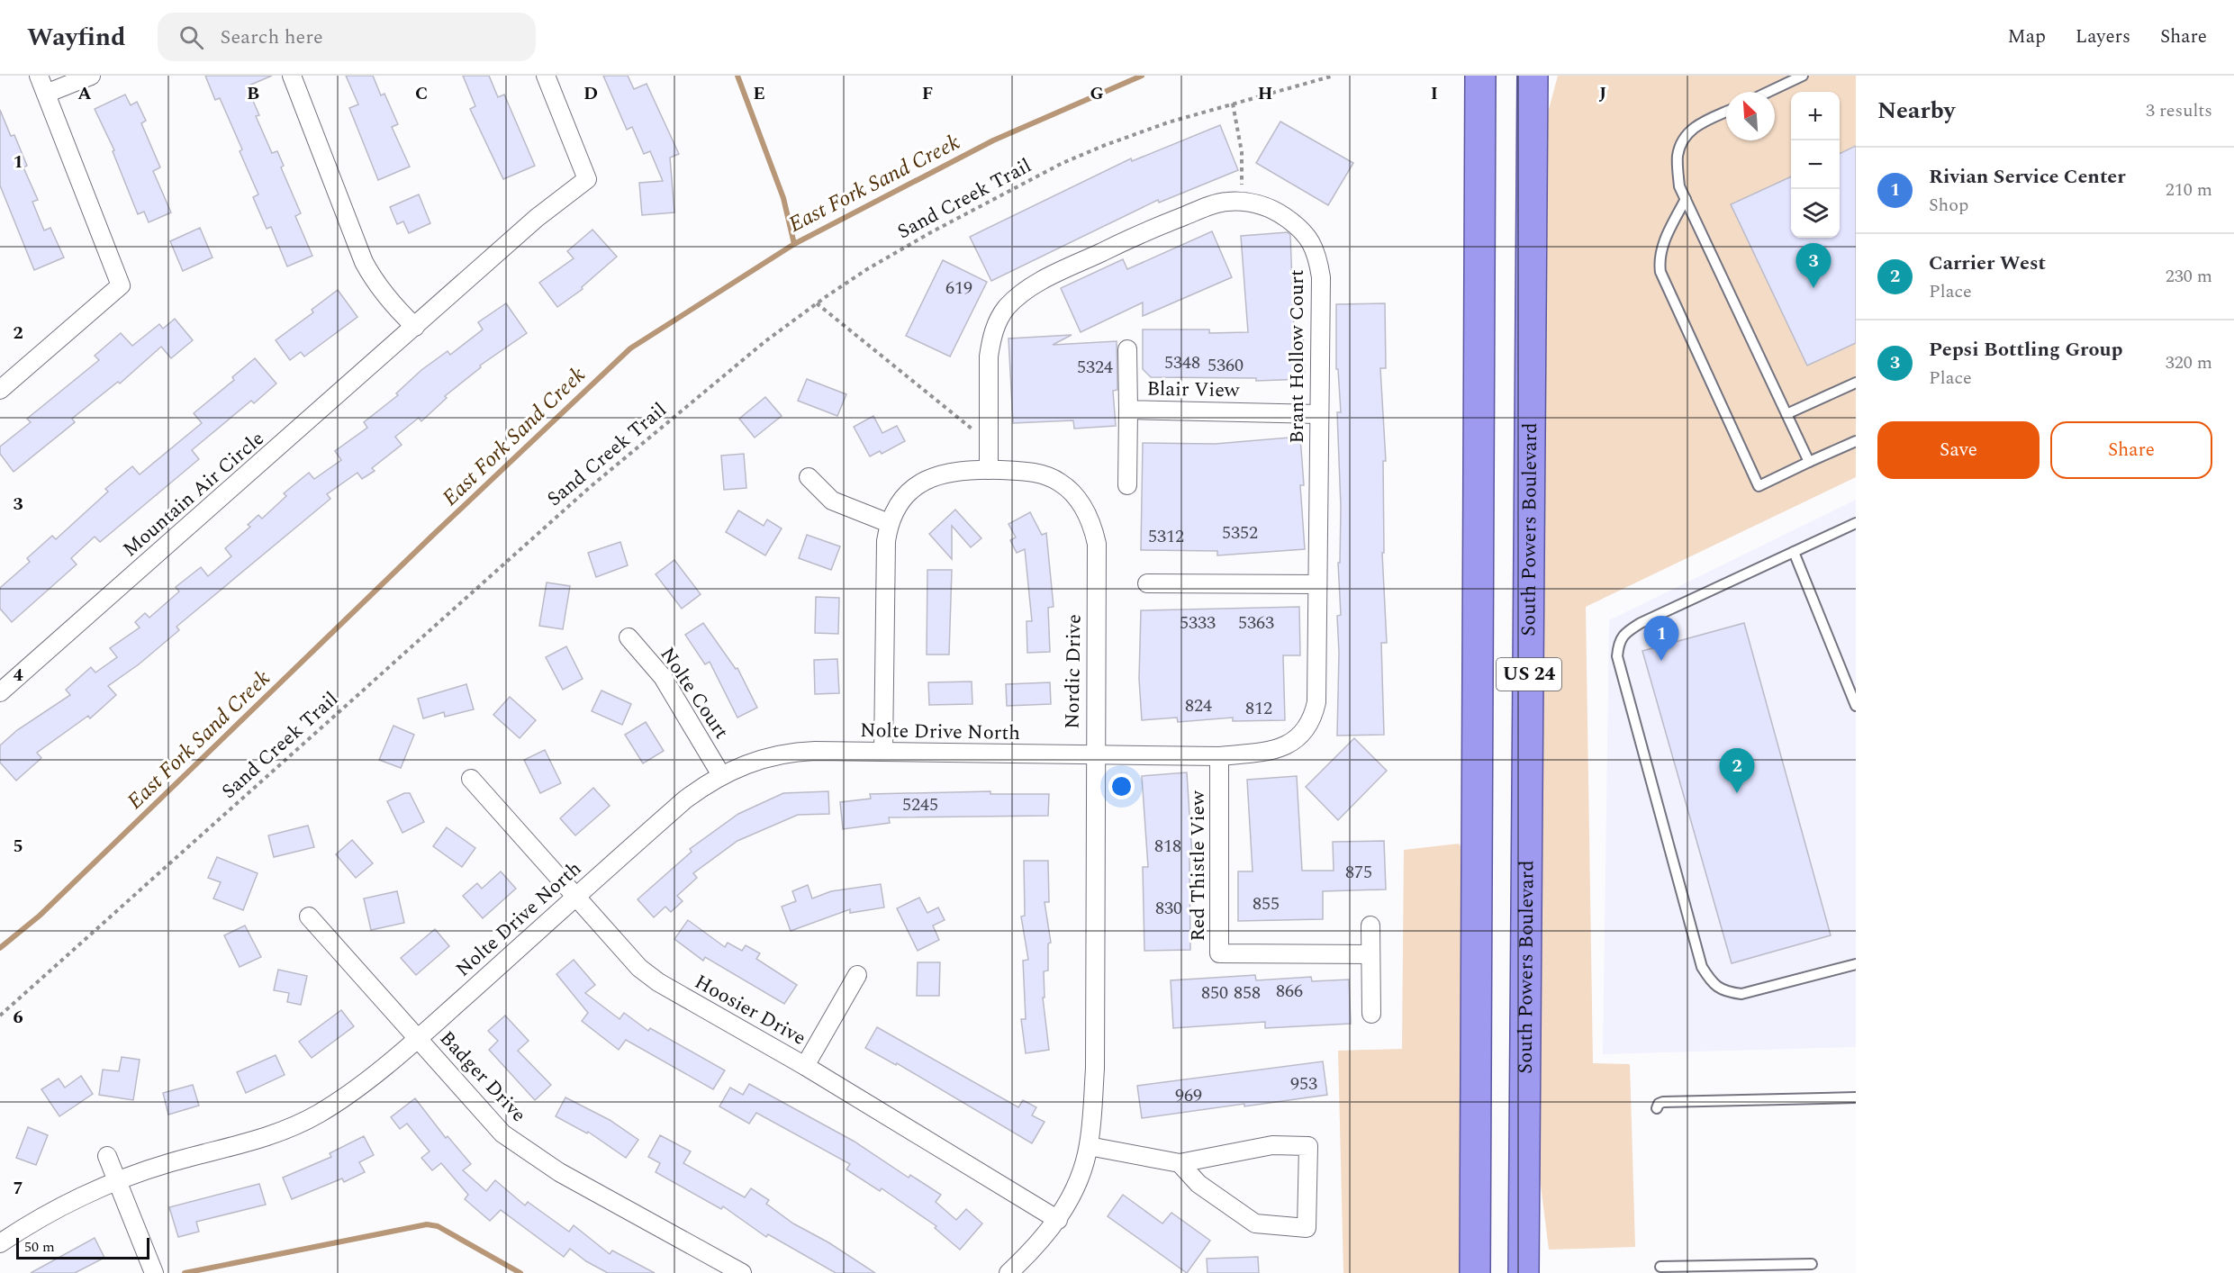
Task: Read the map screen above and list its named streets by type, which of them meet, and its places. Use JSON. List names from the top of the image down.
{
  "streets": {
    "highway": ["South Powers Boulevard", "US 24"],
    "street": [
      "Brant Hollow Court",
      "Blair View",
      "Mountain Air Circle",
      "Nordic Drive",
      "Nolte Court",
      "Nolte Drive North",
      "Red Thistle View",
      "Hoosier Drive",
      "Badger Drive"
    ],
    "path": ["Sand Creek Trail"]
  },
  "crossings": [
    ["Brant Hollow Court", "Blair View"],
    ["Brant Hollow Court", "Nordic Drive"],
    ["Brant Hollow Court", "Nolte Drive North"],
    ["Brant Hollow Court", "Red Thistle View"],
    ["Nordic Drive", "Nolte Drive North"],
    ["Nordic Drive", "Hoosier Drive"],
    ["Nolte Court", "Nolte Drive North"],
    ["Nolte Drive North", "Hoosier Drive"],
    ["Nolte Drive North", "Badger Drive"]
  ],
  "water": ["East Fork Sand Creek"],
  "house_numbers": [
    "619",
    "5348",
    "5360",
    "5324",
    "5352",
    "5312",
    "5333",
    "5363",
    "824",
    "812",
    "5245",
    "818",
    "875",
    "855",
    "830",
    "866",
    "850",
    "858",
    "953",
    "969"
  ],
  "scale_bar": "50 m",
  "north": "top left",
  "page": {
    "header": "Wayfind",
    "search": "Search here",
    "nav": ["Map", "Layers", "Share"],
    "heading": ["Nearby", "3 results"],
    "map_buttons": ["+", "−"],
    "list": [
      {
        "mark": "1",
        "name": "Rivian Service Center",
        "note": "Shop",
        "value": "210 m"
      },
      {
        "mark": "2",
        "name": "Carrier West",
        "note": "Place",
        "value": "230 m"
      },
      {
        "mark": "3",
        "name": "Pepsi Bottling Group",
        "note": "Place",
        "value": "320 m"
      }
    ],
    "pins": ["3", "1", "2"],
    "buttons": ["Save", "Share"],
    "scale": "50 m"
  },
  "grid": {
    "columns": [
      "A",
      "B",
      "C",
      "D",
      "E",
      "F",
      "G",
      "H",
      "I",
      "J"
    ],
    "rows": [
      "1",
      "2",
      "3",
      "4",
      "5",
      "6",
      "7"
    ]
  }
}
